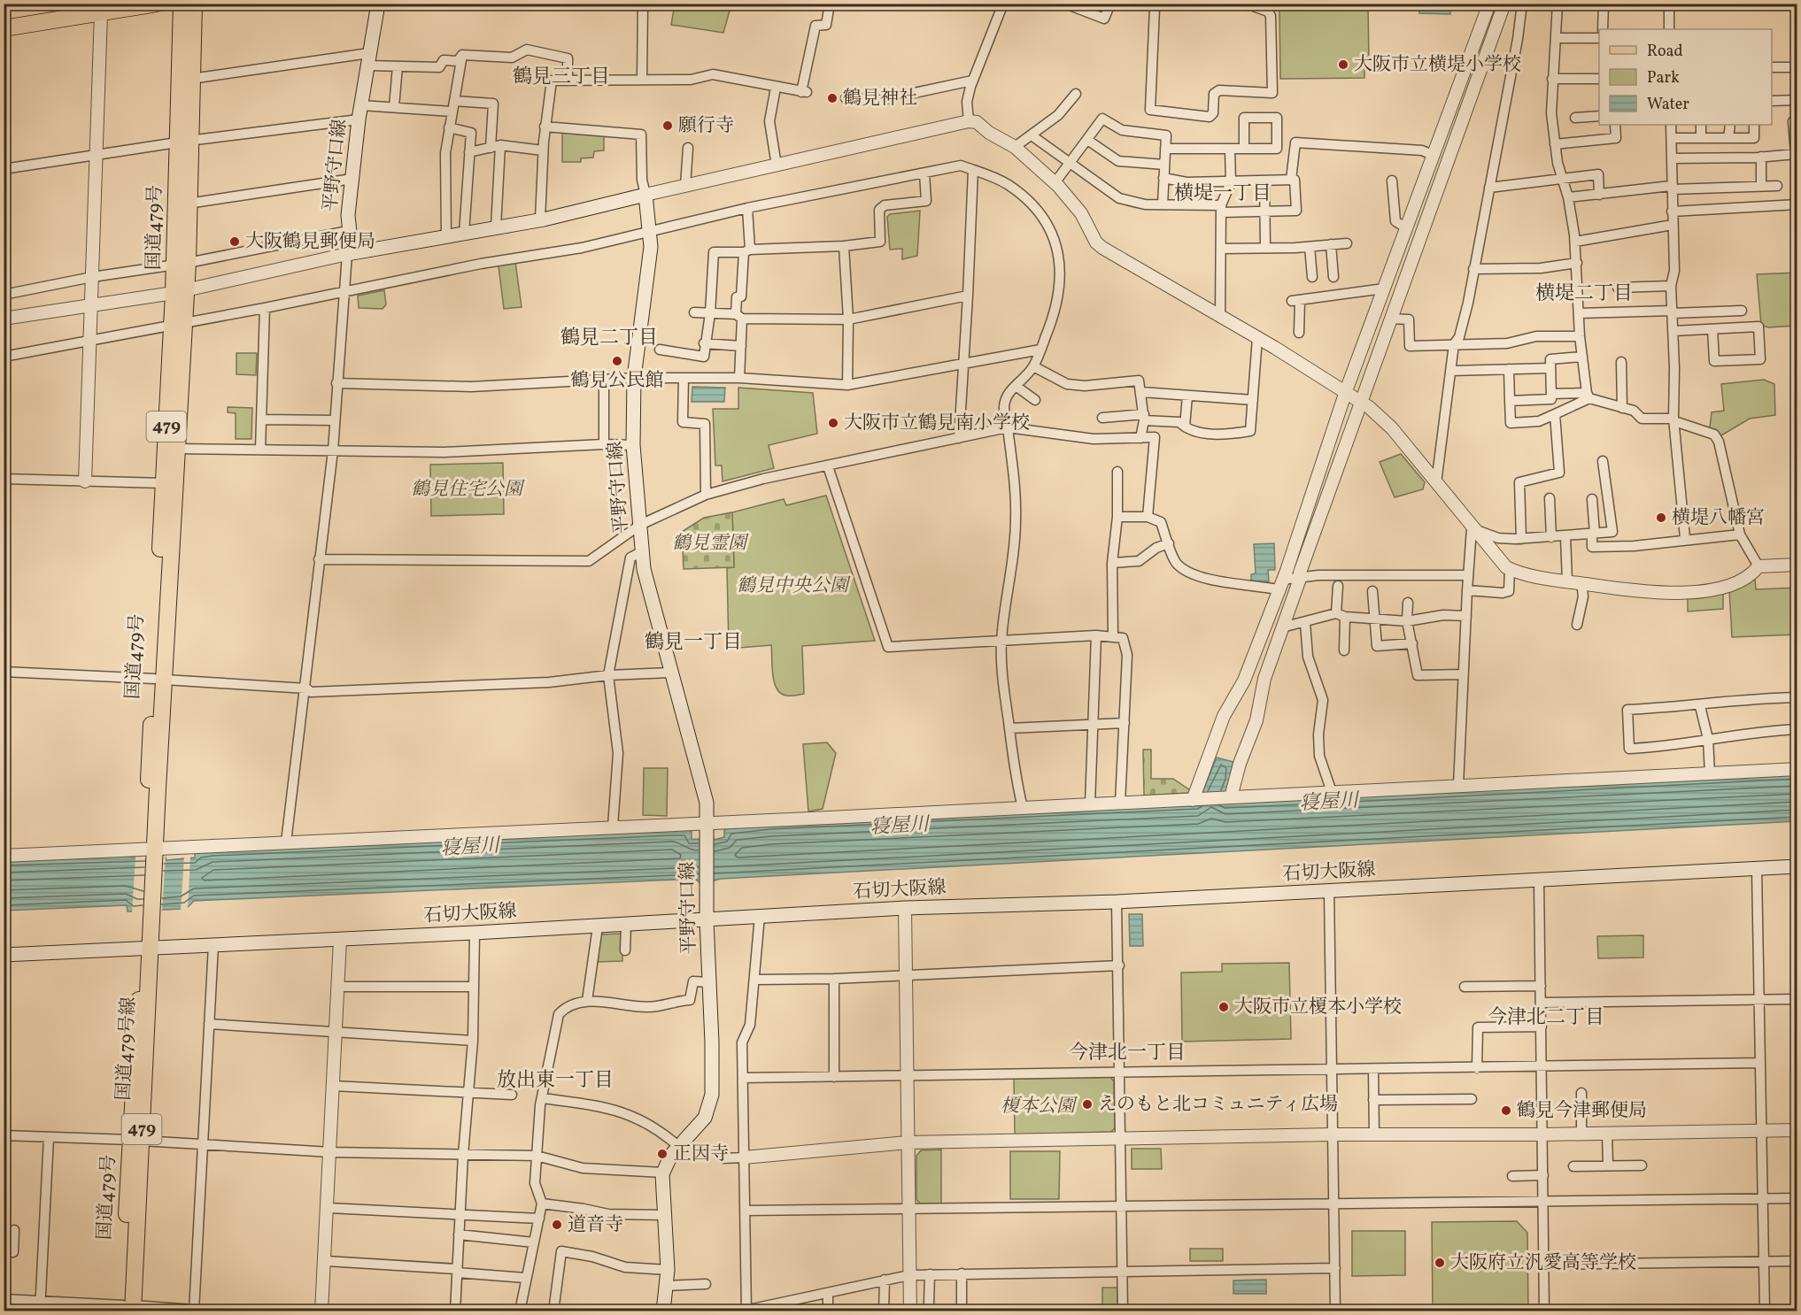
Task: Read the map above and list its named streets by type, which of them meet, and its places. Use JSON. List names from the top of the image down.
{
  "streets": {
    "main road": [
      "平野守口線",
      "国道479号",
      "479",
      "石切大阪線"
    ]
  },
  "crossings": [
    ["平野守口線", "石切大阪線"],
    ["国道479号", "石切大阪線"]
  ],
  "districts": [
    "鶴見三丁目",
    "横堤一丁目",
    "横堤二丁目",
    "鶴見二丁目",
    "鶴見一丁目",
    "今津北二丁目",
    "今津北一丁目",
    "放出東一丁目"
  ],
  "water": ["寝屋川"],
  "parks": [
    "鶴見住宅公園",
    "鶴見霊園",
    "鶴見中央公園",
    "榎本公園"
  ],
  "places": [
    "大阪市立横堤小学校",
    "鶴見神社",
    "願行寺",
    "大阪鶴見郵便局",
    "鶴見公民館",
    "大阪市立鶴見南小学校",
    "横堤八幡宮",
    "大阪市立榎本小学校",
    "えのもと北コミュニティ広場",
    "鶴見今津郵便局",
    "正因寺",
    "道音寺",
    "大阪府立汎愛高等学校"
  ],
  "legend": ["Road", "Park", "Water"]
}
